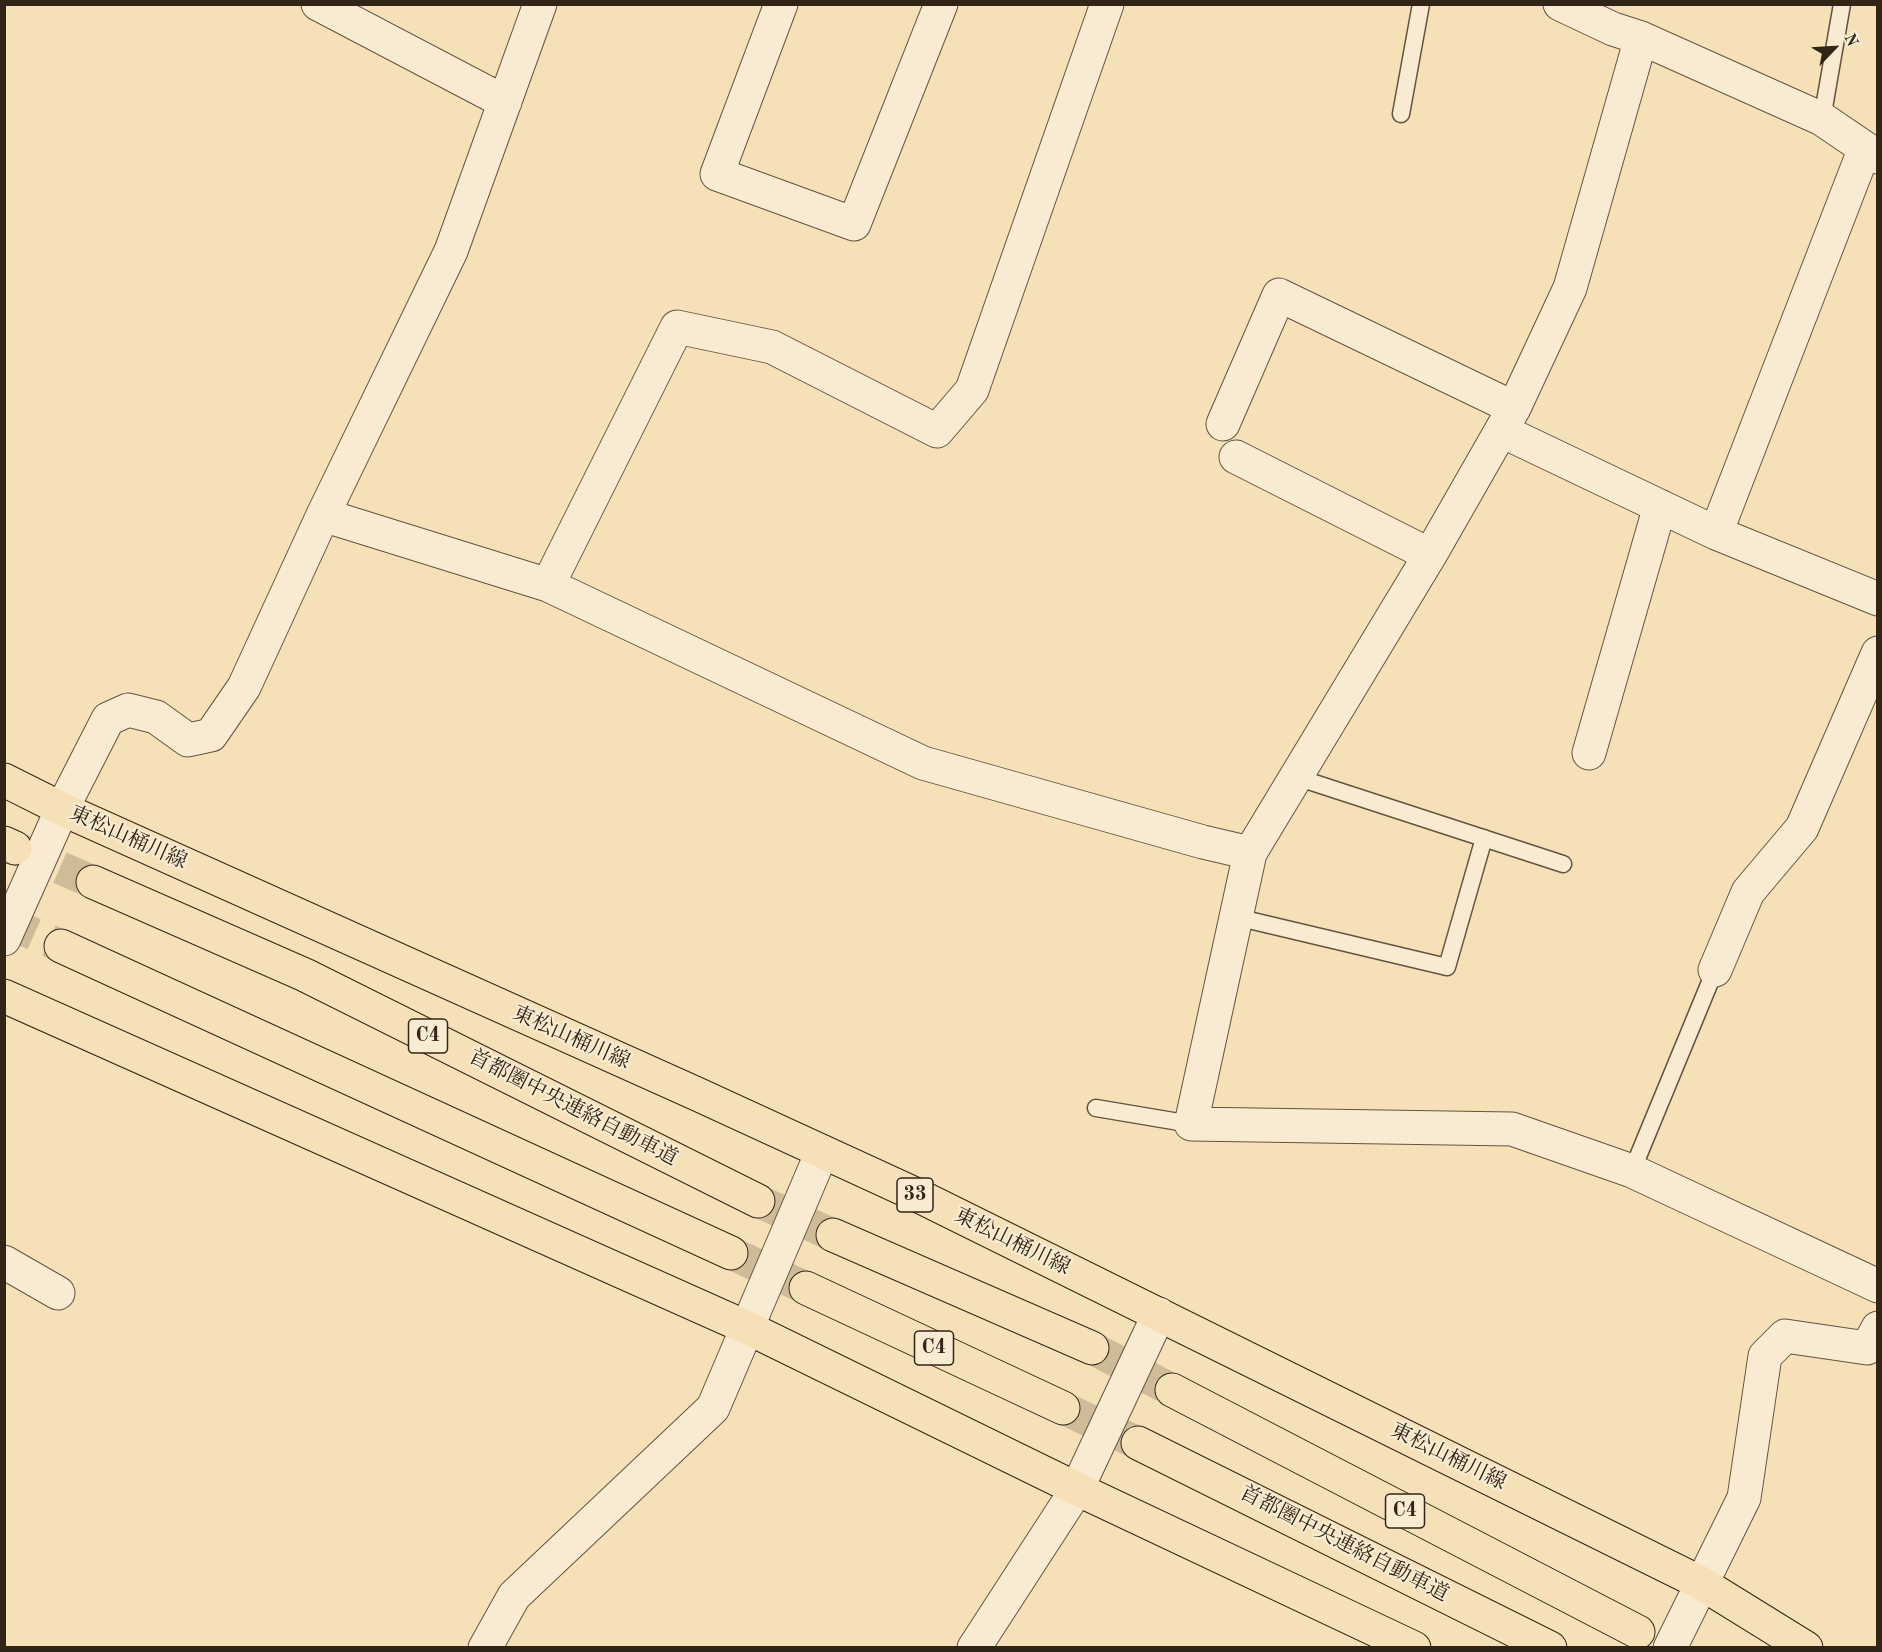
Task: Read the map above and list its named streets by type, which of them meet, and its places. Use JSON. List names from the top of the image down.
{
  "streets": {
    "main road": [
      "東松山桶川線",
      "C4",
      "首都圏中央連絡自動車道",
      "33"
    ]
  },
  "north": "top right"
}
